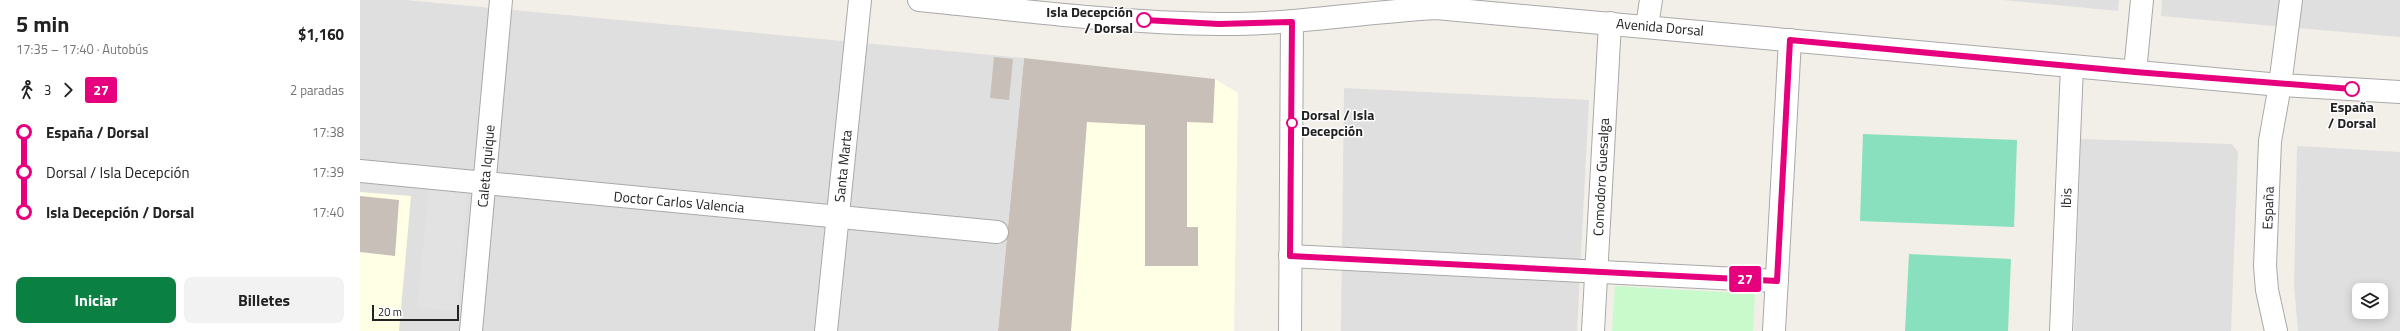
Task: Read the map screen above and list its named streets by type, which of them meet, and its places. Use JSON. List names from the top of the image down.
{
  "streets": {
    "street": [
      "Avenida Dorsal",
      "Caleta Iquique",
      "Santa Marta",
      "Comodoro Guesalga",
      "Ibis",
      "Doctor Carlos Valencia",
      "España"
    ]
  },
  "crossings": [
    ["Avenida Dorsal", "Comodoro Guesalga"],
    ["Avenida Dorsal", "Ibis"],
    ["Avenida Dorsal", "España"],
    ["Caleta Iquique", "Doctor Carlos Valencia"],
    ["Santa Marta", "Doctor Carlos Valencia"]
  ],
  "places": ["Isla Decepción / Dorsal", "España / Dorsal", "Dorsal / Isla Decepción"],
  "lines": ["bus line 27"],
  "scale_bar": "20 m",
  "page": {
    "heading": ["5 min", "17:35 – 17:40 · Autobús", "$1,160"],
    "on_map": "27",
    "legs": ["3", "27", "2 paradas"],
    "list": [
      {
        "name": "España / Dorsal",
        "value": "17:38"
      },
      {
        "name": "Dorsal / Isla Decepción",
        "value": "17:39"
      },
      {
        "name": "Isla Decepción / Dorsal",
        "value": "17:40"
      }
    ],
    "buttons": ["Iniciar", "Billetes"],
    "scale": "20 m"
  }
}
